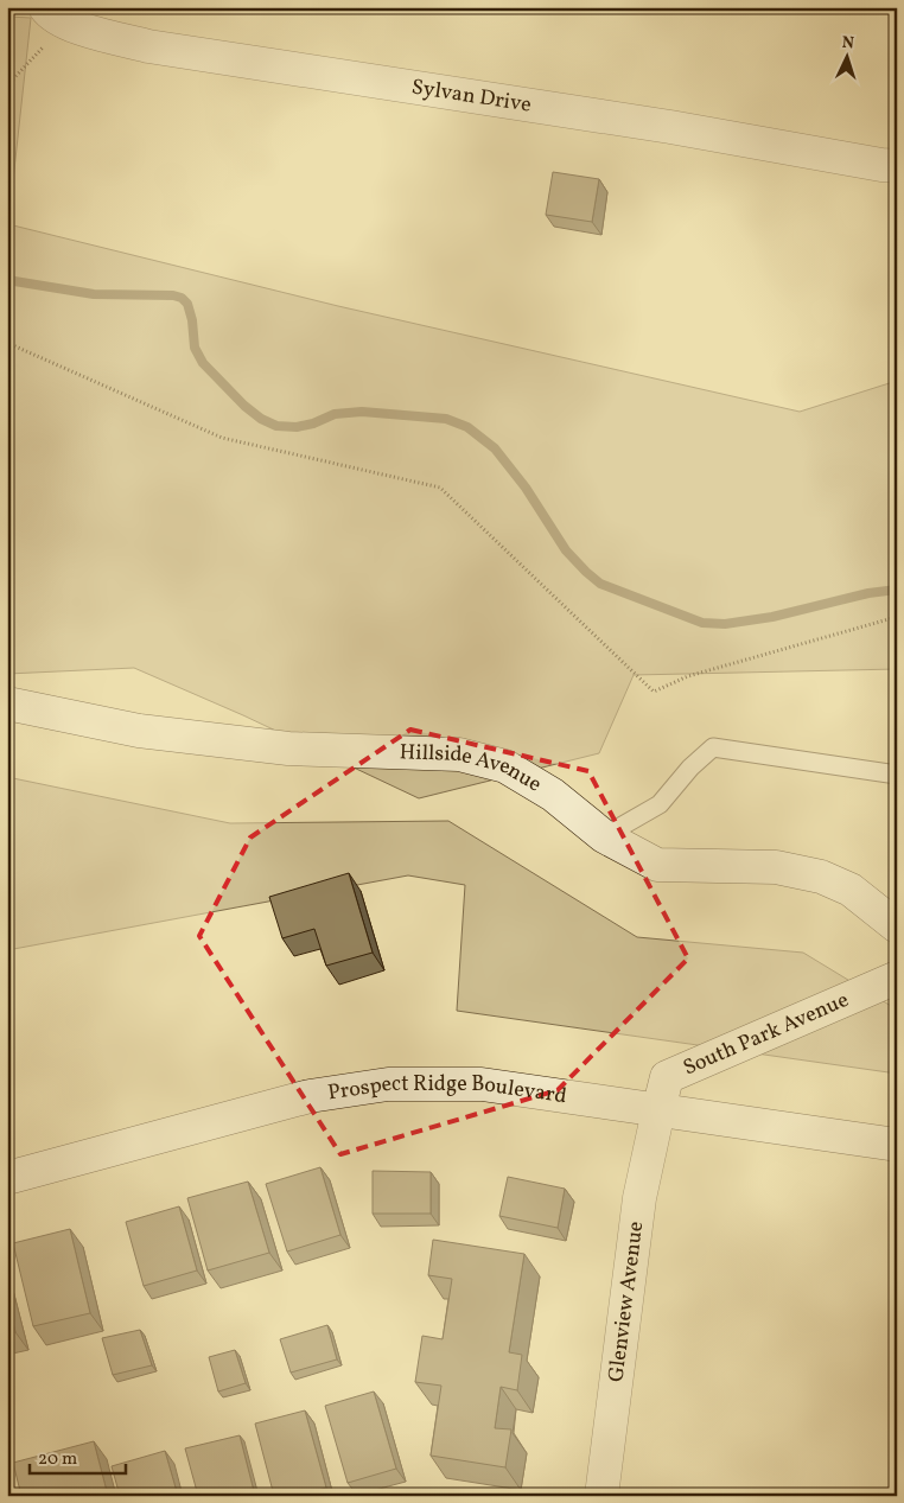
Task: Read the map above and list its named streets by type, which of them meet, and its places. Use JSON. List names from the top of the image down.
{
  "streets": {
    "street": [
      "Sylvan Drive",
      "Hillside Avenue",
      "South Park Avenue",
      "Prospect Ridge Boulevard",
      "Glenview Avenue"
    ]
  },
  "crossings": [
    ["South Park Avenue", "Prospect Ridge Boulevard"],
    ["South Park Avenue", "Glenview Avenue"],
    ["Prospect Ridge Boulevard", "Glenview Avenue"]
  ],
  "scale_bar": "20 m",
  "north": "top"
}
